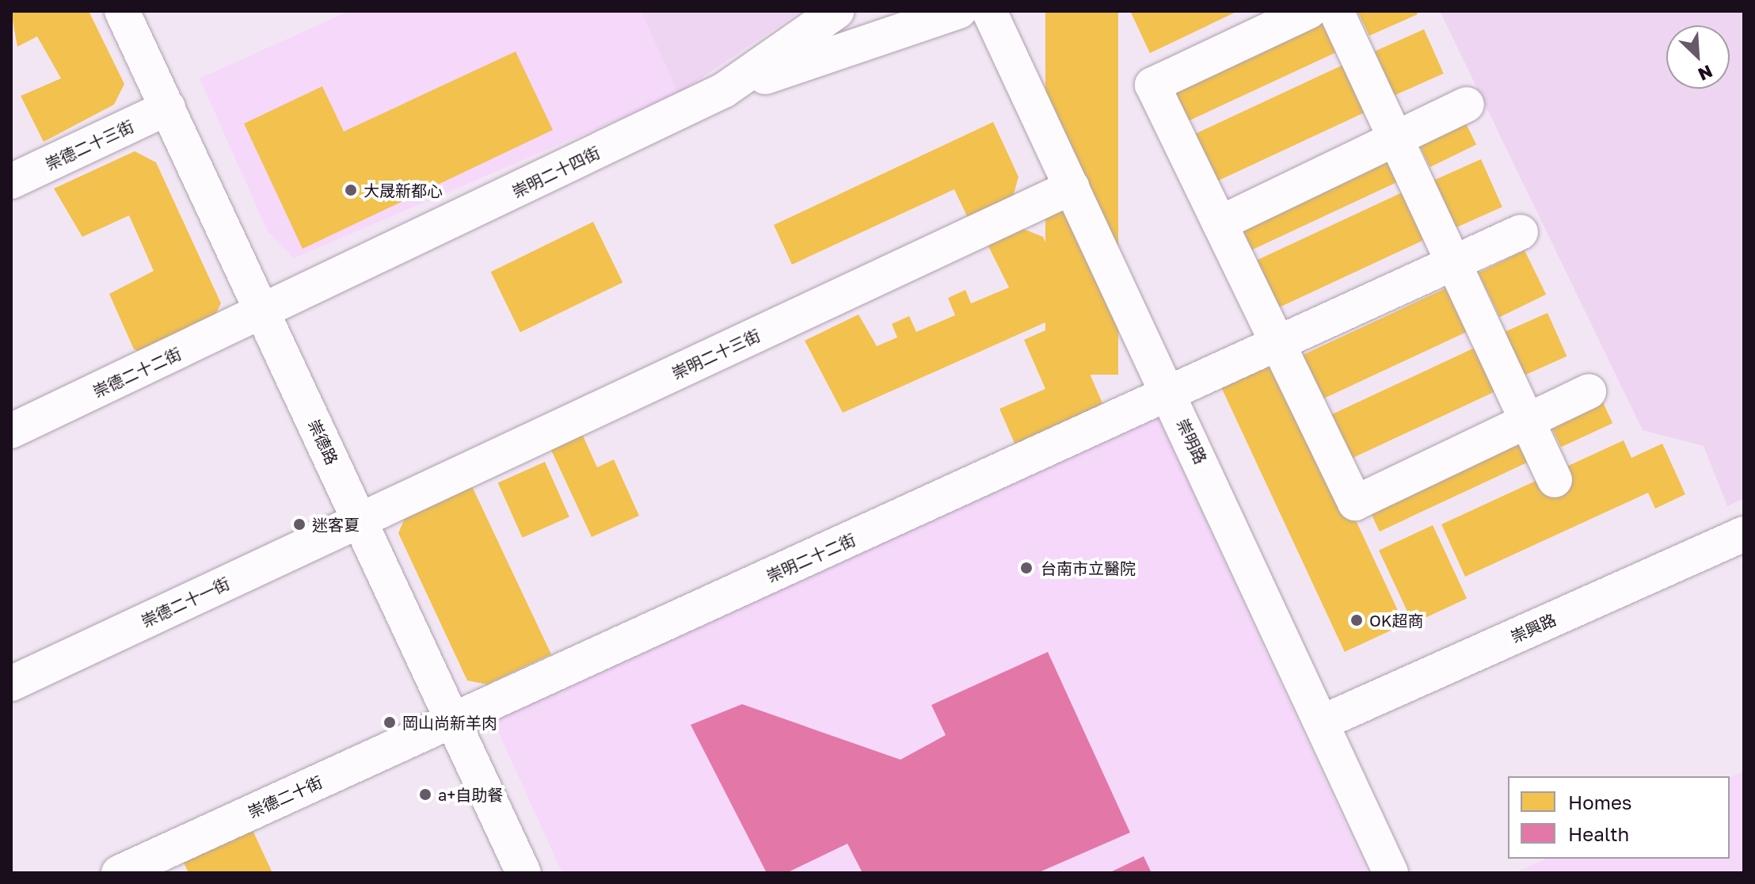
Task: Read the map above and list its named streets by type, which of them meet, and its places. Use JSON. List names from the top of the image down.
{
  "streets": {
    "street": [
      "崇德二十三街",
      "崇明二十四街",
      "崇明二十三街",
      "崇德二十二街",
      "崇明路",
      "崇德路",
      "崇明二十二街",
      "崇德二十一街",
      "崇興路",
      "崇德二十街"
    ]
  },
  "crossings": [
    ["崇德二十三街", "崇德路"],
    ["崇明二十四街", "崇德二十二街"],
    ["崇明二十四街", "崇德路"],
    ["崇明二十三街", "崇明路"],
    ["崇明二十三街", "崇德路"],
    ["崇明二十三街", "崇德二十一街"],
    ["崇德二十二街", "崇德路"],
    ["崇明路", "崇明二十二街"],
    ["崇明路", "崇興路"],
    ["崇德路", "崇明二十二街"],
    ["崇德路", "崇德二十一街"],
    ["崇德路", "崇德二十街"],
    ["崇明二十二街", "崇德二十街"]
  ],
  "places": [
    "大晟新都心",
    "迷客夏",
    "台南市立醫院",
    "OK超商",
    "岡山尚新羊肉",
    "a+自助餐"
  ],
  "legend": ["Homes", "Health"],
  "north": "bottom right"
}
